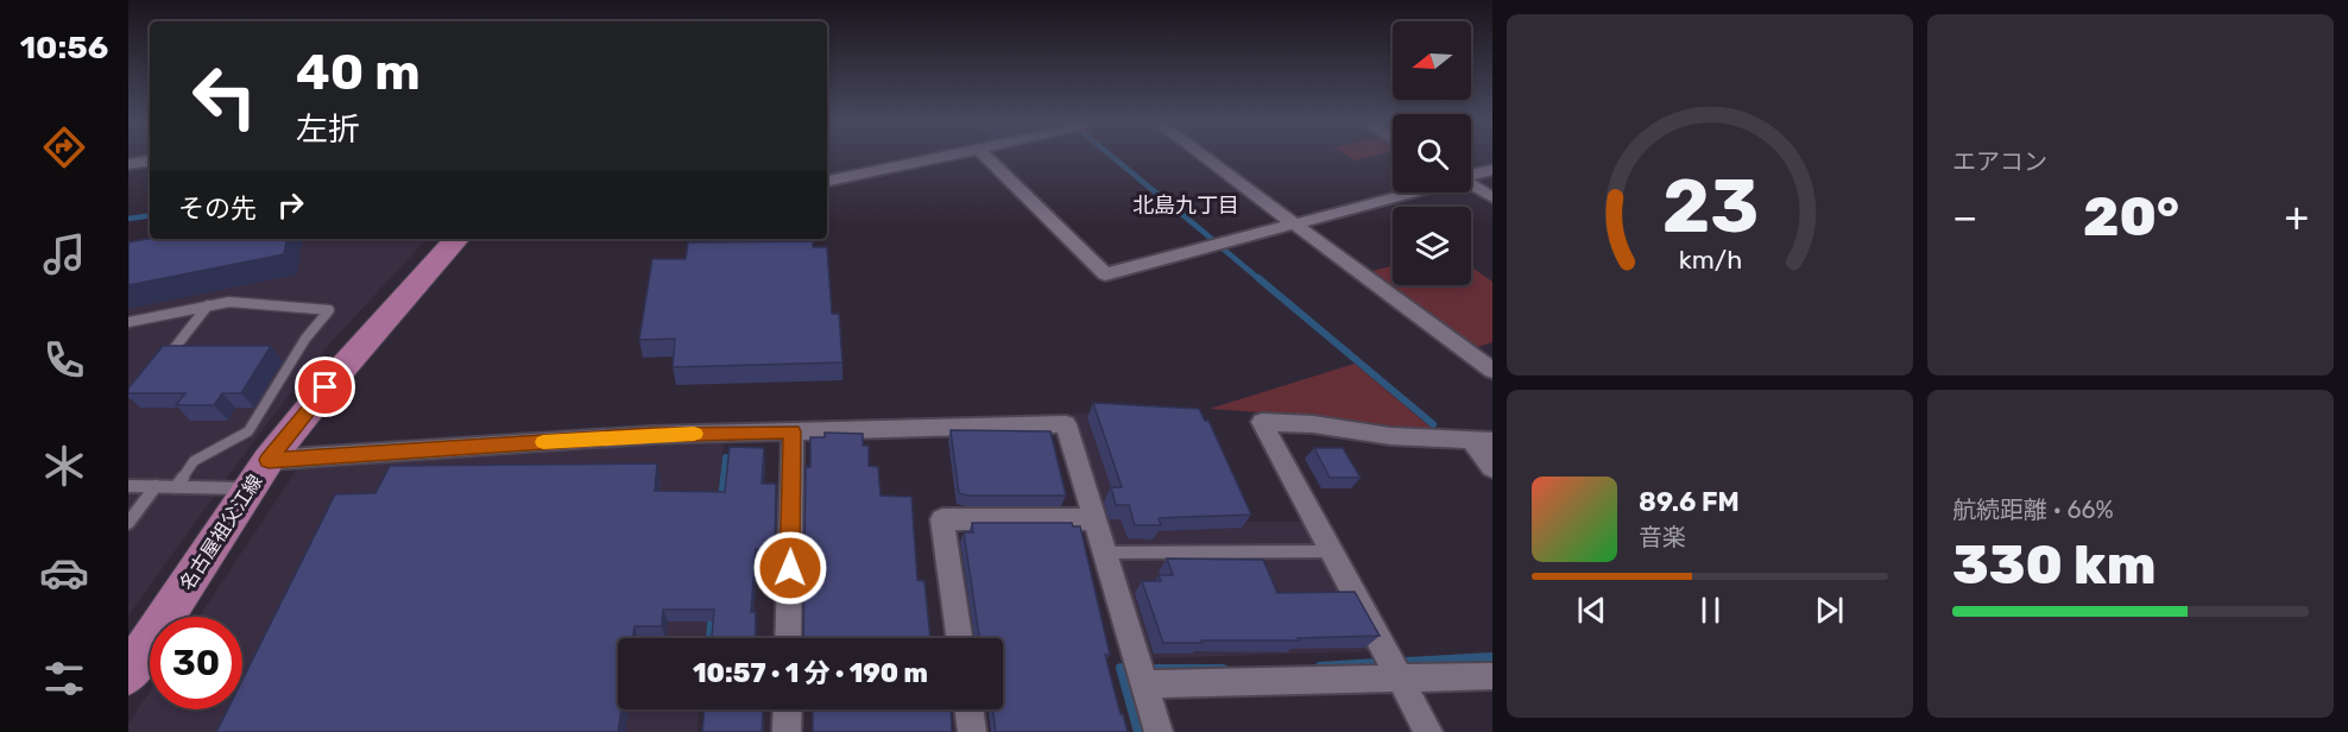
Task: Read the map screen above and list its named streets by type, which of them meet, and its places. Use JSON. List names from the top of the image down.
{
  "streets": {
    "main road": ["名古屋祖父江線"]
  },
  "districts": ["北島九丁目"],
  "north": "left",
  "page": {
    "tabs": "10:56",
    "tile": [
      "エアコン",
      ["航続距離 · 66%", "330 km"]
    ],
    "turn": ["40 m", "左折"],
    "then": "その先",
    "heat": ["−", "20°", "+"],
    "song": ["89.6 FM", "音楽"],
    "limit": "30",
    "trip": "10:57 · 1 分 · 190 m",
    "gauge": ["23", "km/h"]
  }
}
